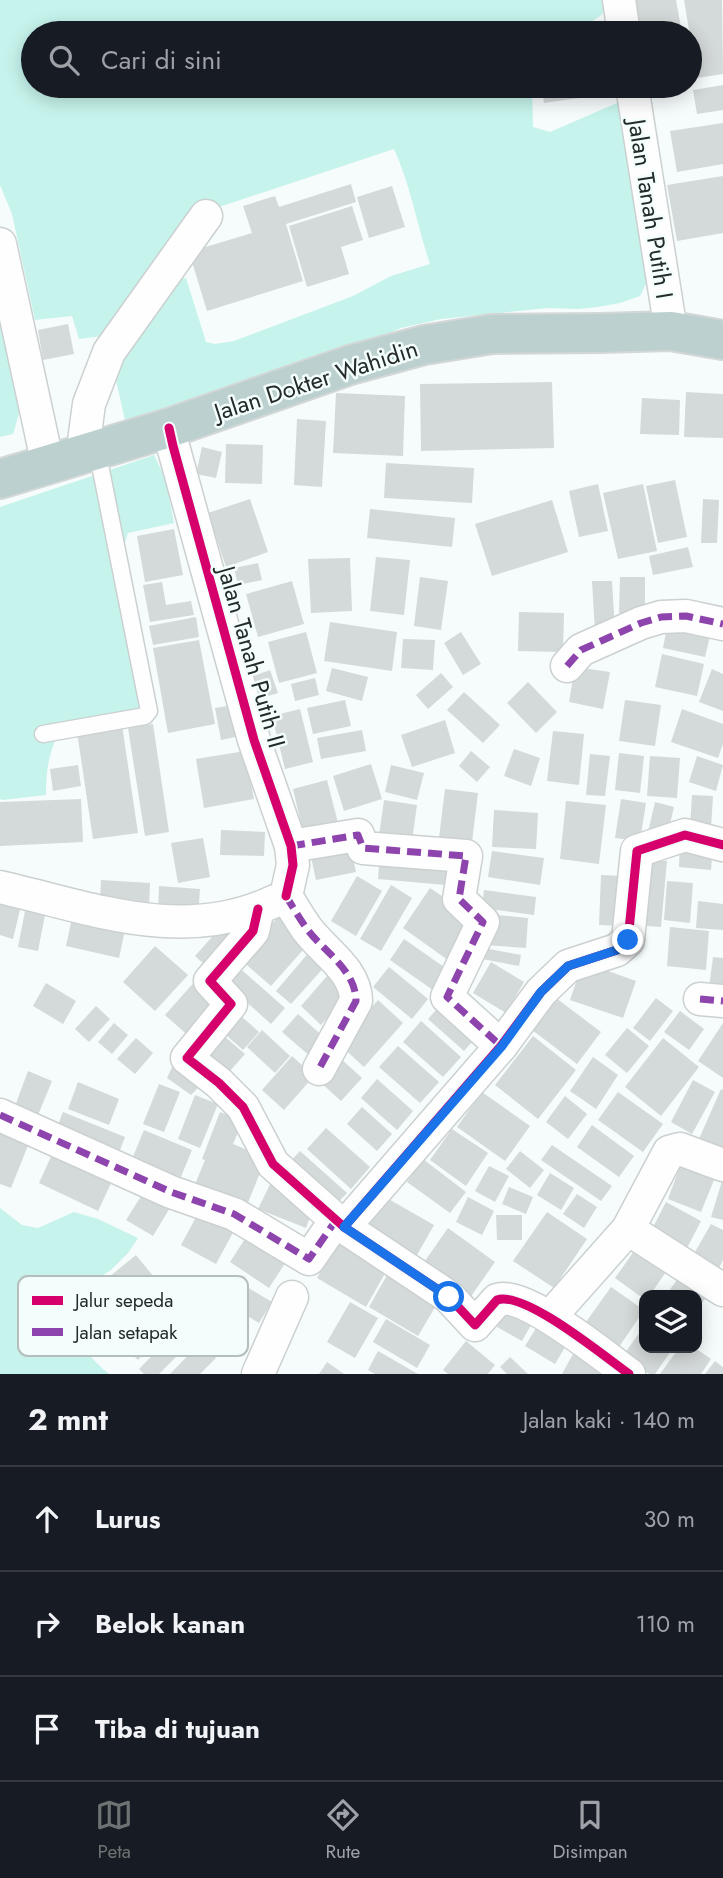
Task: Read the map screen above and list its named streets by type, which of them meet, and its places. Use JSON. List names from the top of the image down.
{
  "streets": {
    "highway": ["Jalan Dokter Wahidin"],
    "street": ["Jalan Tanah Putih I", "Jalan Tanah Putih II"]
  },
  "crossings": [
    ["Jalan Tanah Putih I", "Jalan Dokter Wahidin"],
    ["Jalan Dokter Wahidin", "Jalan Tanah Putih II"]
  ],
  "legend": ["Jalur sepeda", "Jalan setapak"],
  "page": {
    "search": "Cari di sini",
    "heading": ["2 mnt", "Jalan kaki · 140 m"],
    "list": [
      ["Lurus", "30 m"],
      ["Belok kanan", "110 m"],
      "Tiba di tujuan"
    ],
    "nav": ["Peta", "Rute", "Disimpan"]
  }
}
